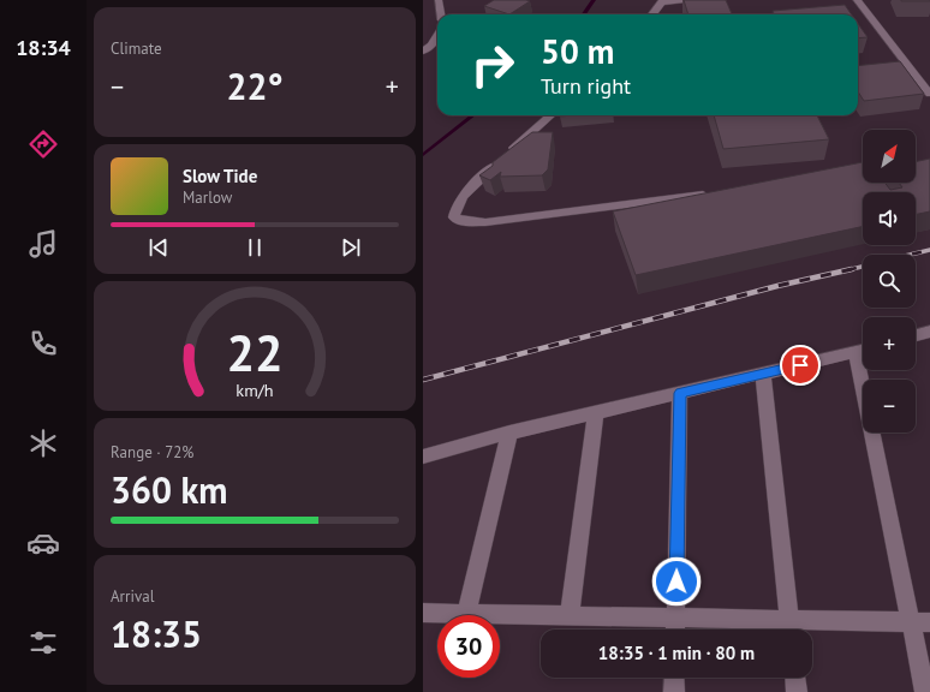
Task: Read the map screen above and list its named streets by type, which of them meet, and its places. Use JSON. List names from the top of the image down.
{
  "north": "top right",
  "page": {
    "tabs": "18:34",
    "tile": [
      "Climate",
      ["Range · 72%", "360 km"],
      ["Arrival", "18:35"]
    ],
    "turn": ["50 m", "Turn right"],
    "heat": ["−", "22°", "+"],
    "map_buttons": ["+", "−"],
    "song": ["Slow Tide", "Marlow"],
    "limit": "30",
    "trip": "18:35 · 1 min · 80 m",
    "gauge": ["22", "km/h"]
  }
}
